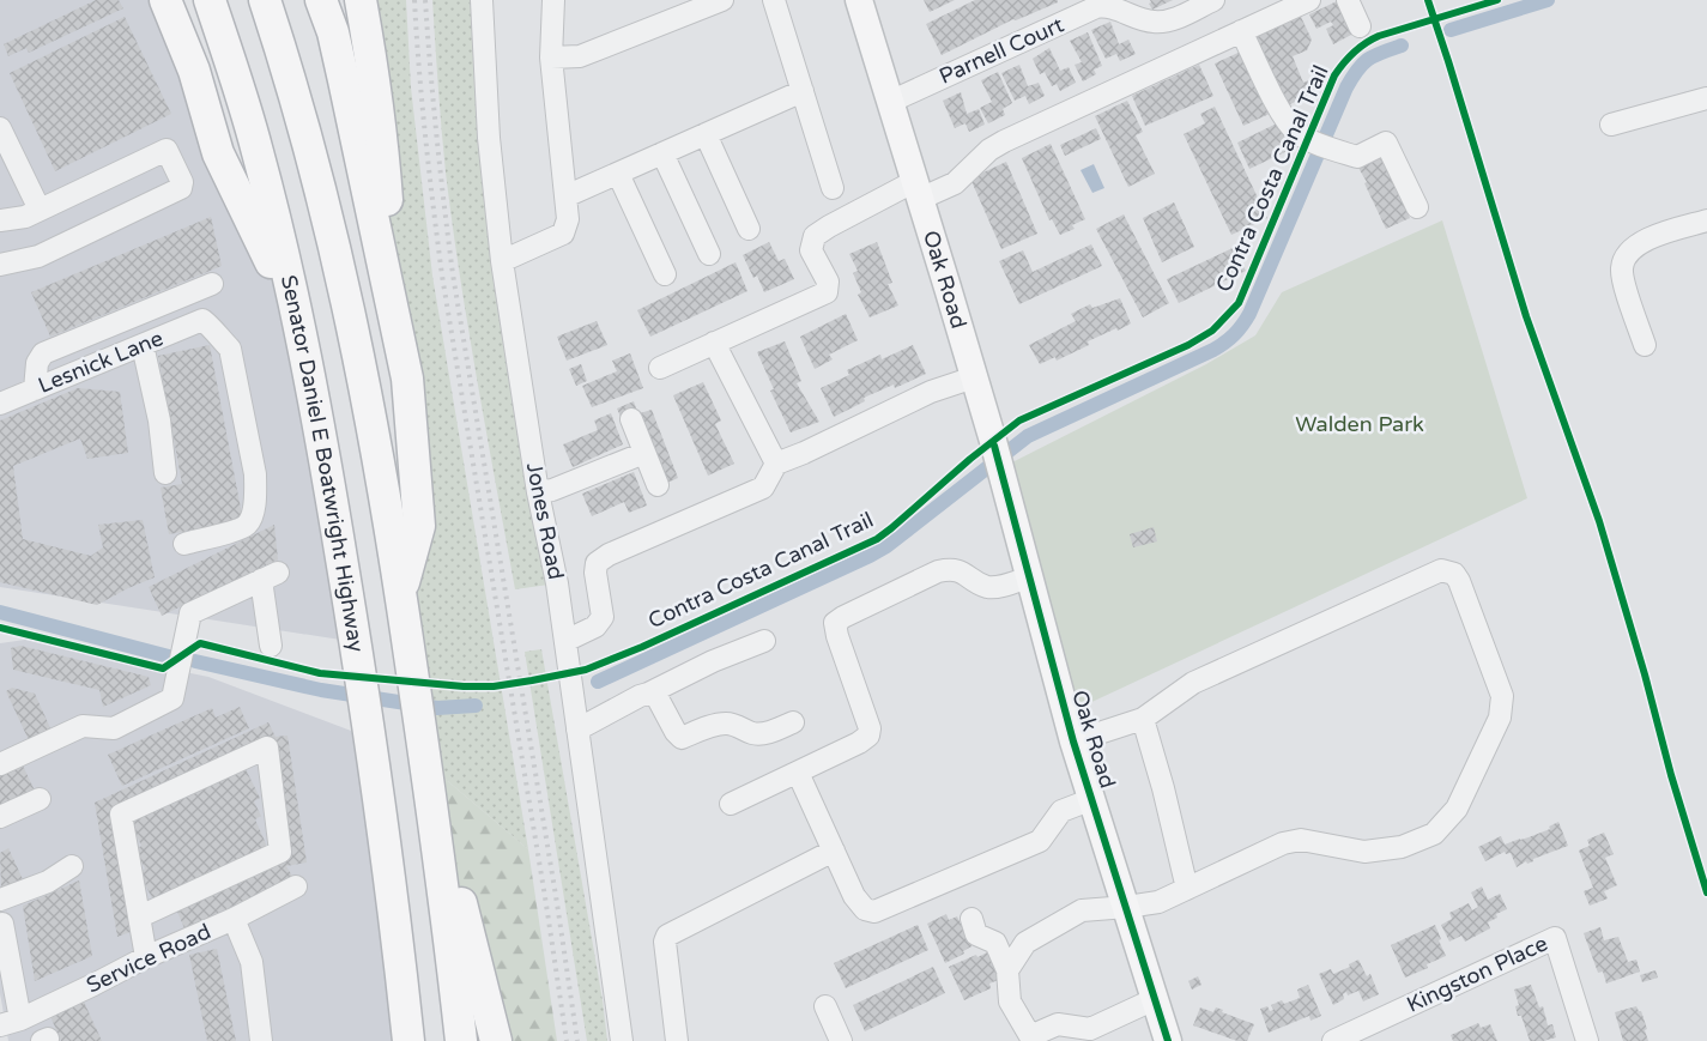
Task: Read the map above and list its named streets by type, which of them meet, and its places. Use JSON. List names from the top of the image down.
{
  "streets": {
    "highway": ["Senator Daniel E Boatwright Highway"],
    "main road": ["Oak Road"],
    "street": [
      "Parnell Court",
      "Lesnick Lane",
      "Jones Road",
      "Service Road",
      "Kingston Place"
    ],
    "cycle path": ["Contra Costa Canal Trail"]
  },
  "crossings": [
    ["Parnell Court", "Oak Road"]
  ],
  "parks": ["Walden Park"]
}
